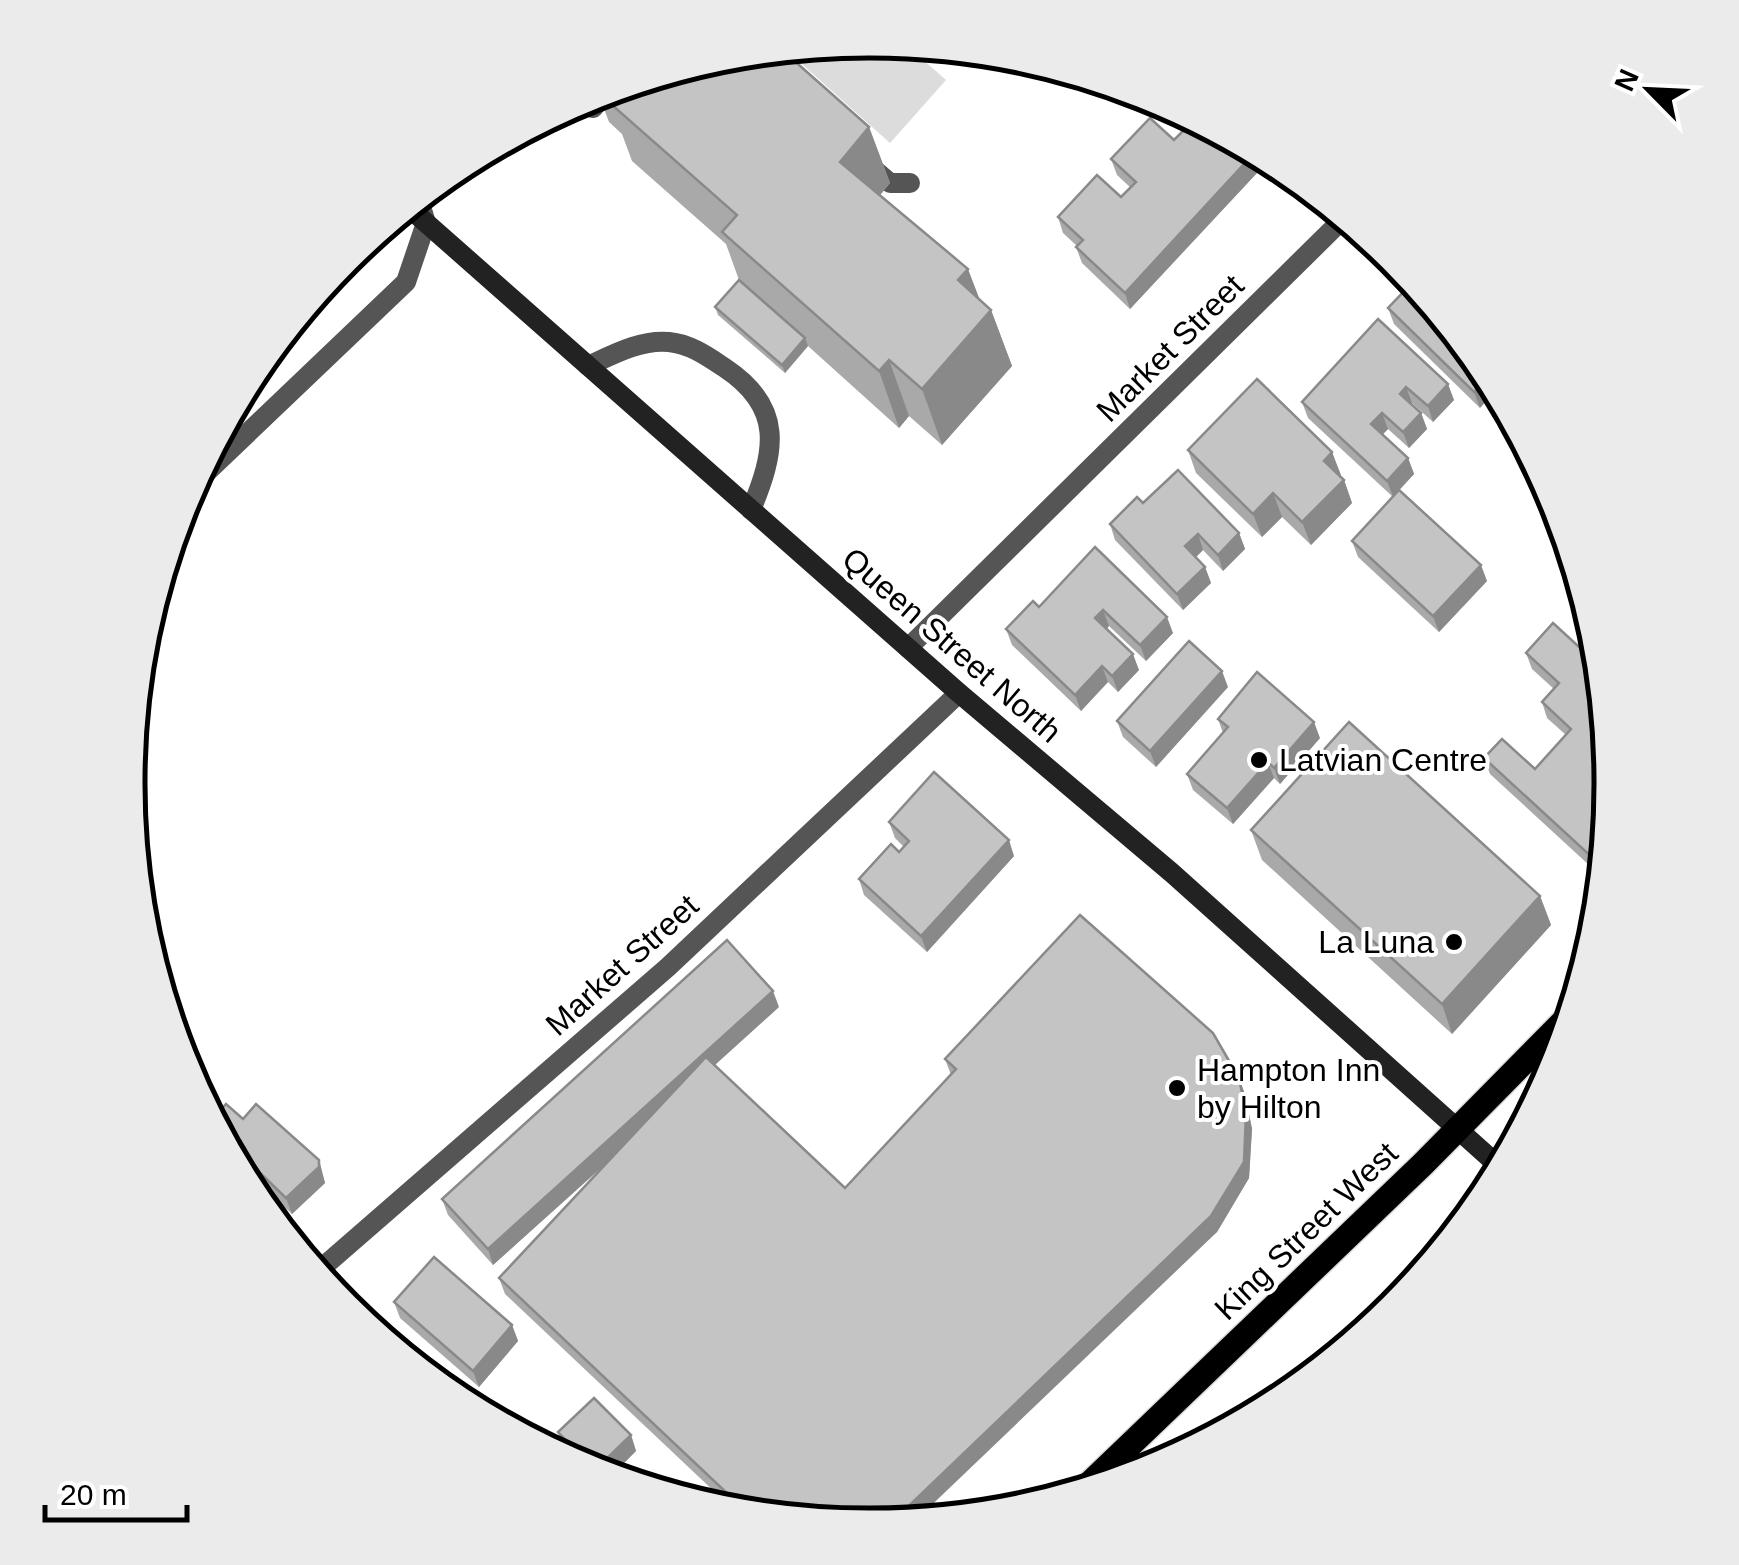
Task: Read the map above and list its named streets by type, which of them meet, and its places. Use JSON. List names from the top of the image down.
{
  "streets": {
    "main road": ["Queen Street North", "King Street West"],
    "street": ["Market Street"]
  },
  "crossings": [
    ["Market Street", "Queen Street North"],
    ["Queen Street North", "King Street West"]
  ],
  "places": ["Latvian Centre", "La Luna", "Hampton Inn by Hilton"],
  "scale_bar": "20 m",
  "north": "top left"
}
